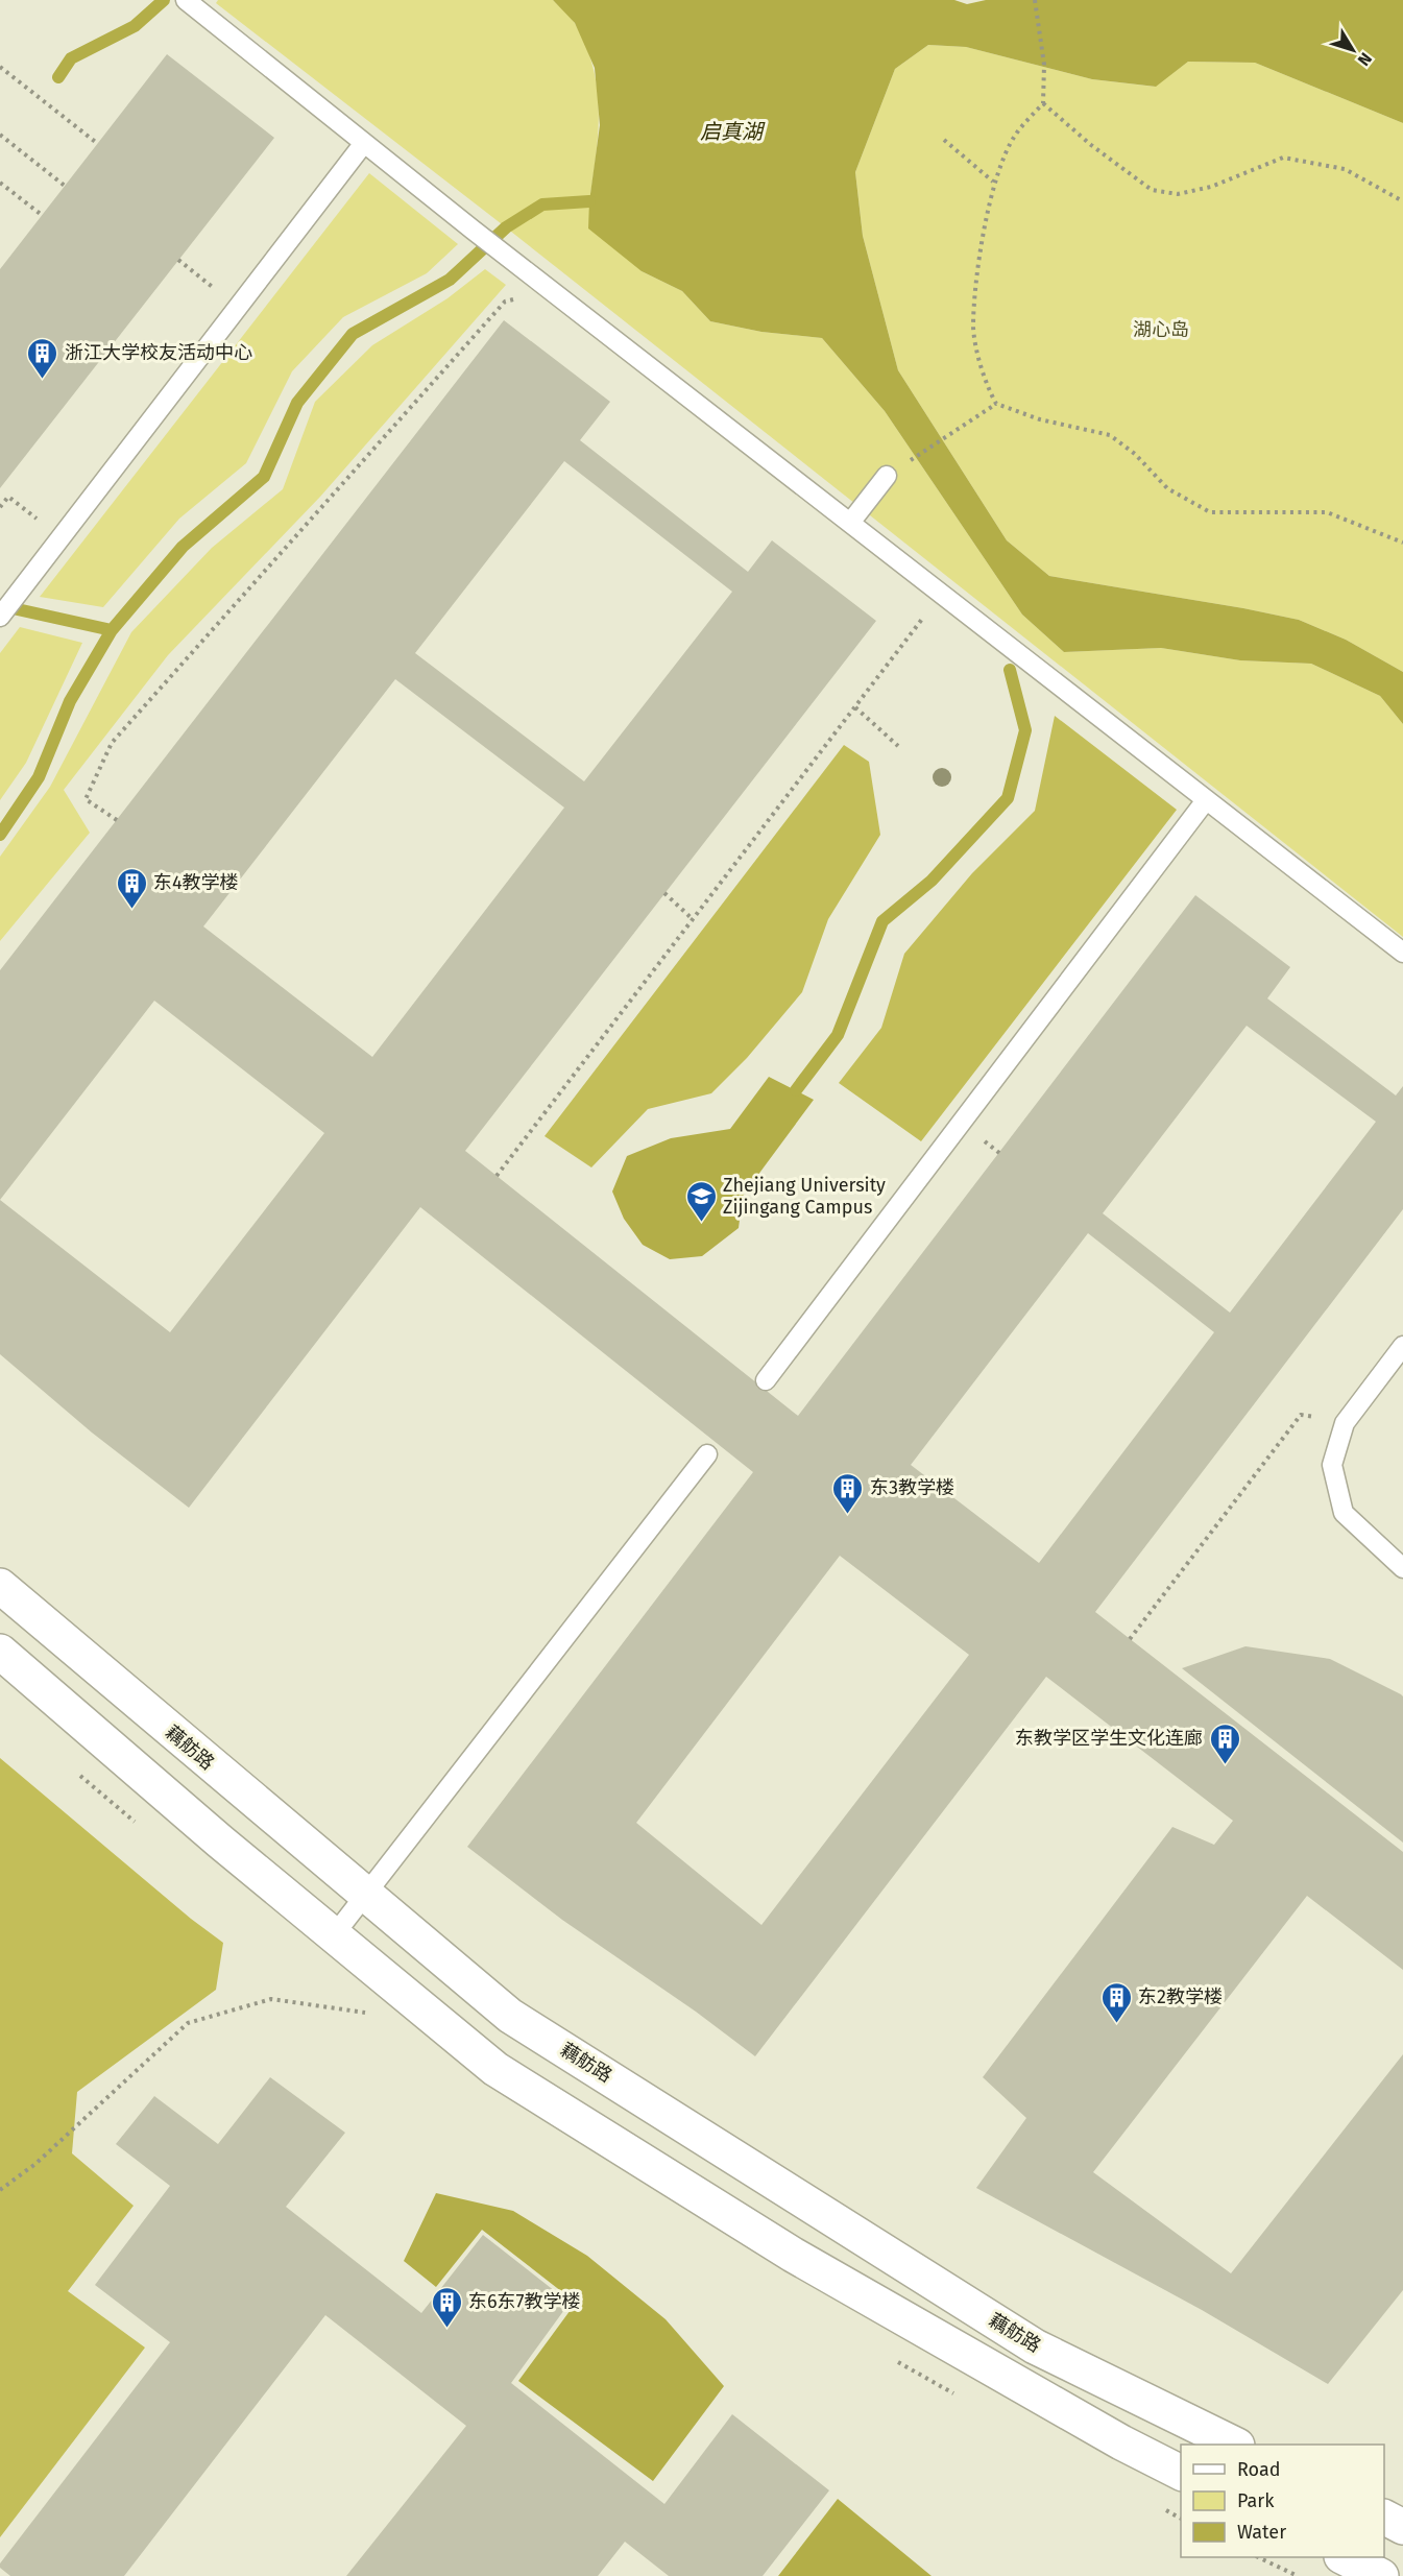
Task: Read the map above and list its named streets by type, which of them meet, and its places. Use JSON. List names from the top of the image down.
{
  "streets": {
    "street": ["藕舫路"]
  },
  "water": ["启真湖"],
  "parks": ["湖心岛"],
  "places": {
    "building": [
      "浙江大学校友活动中心",
      "东4教学楼",
      "东3教学楼",
      "东教学区学生文化连廊",
      "东2教学楼",
      "东6东7教学楼"
    ],
    "school or university": ["Zhejiang University Zijingang Campus"]
  },
  "legend": ["Road", "Park", "Water"],
  "north": "bottom right"
}
